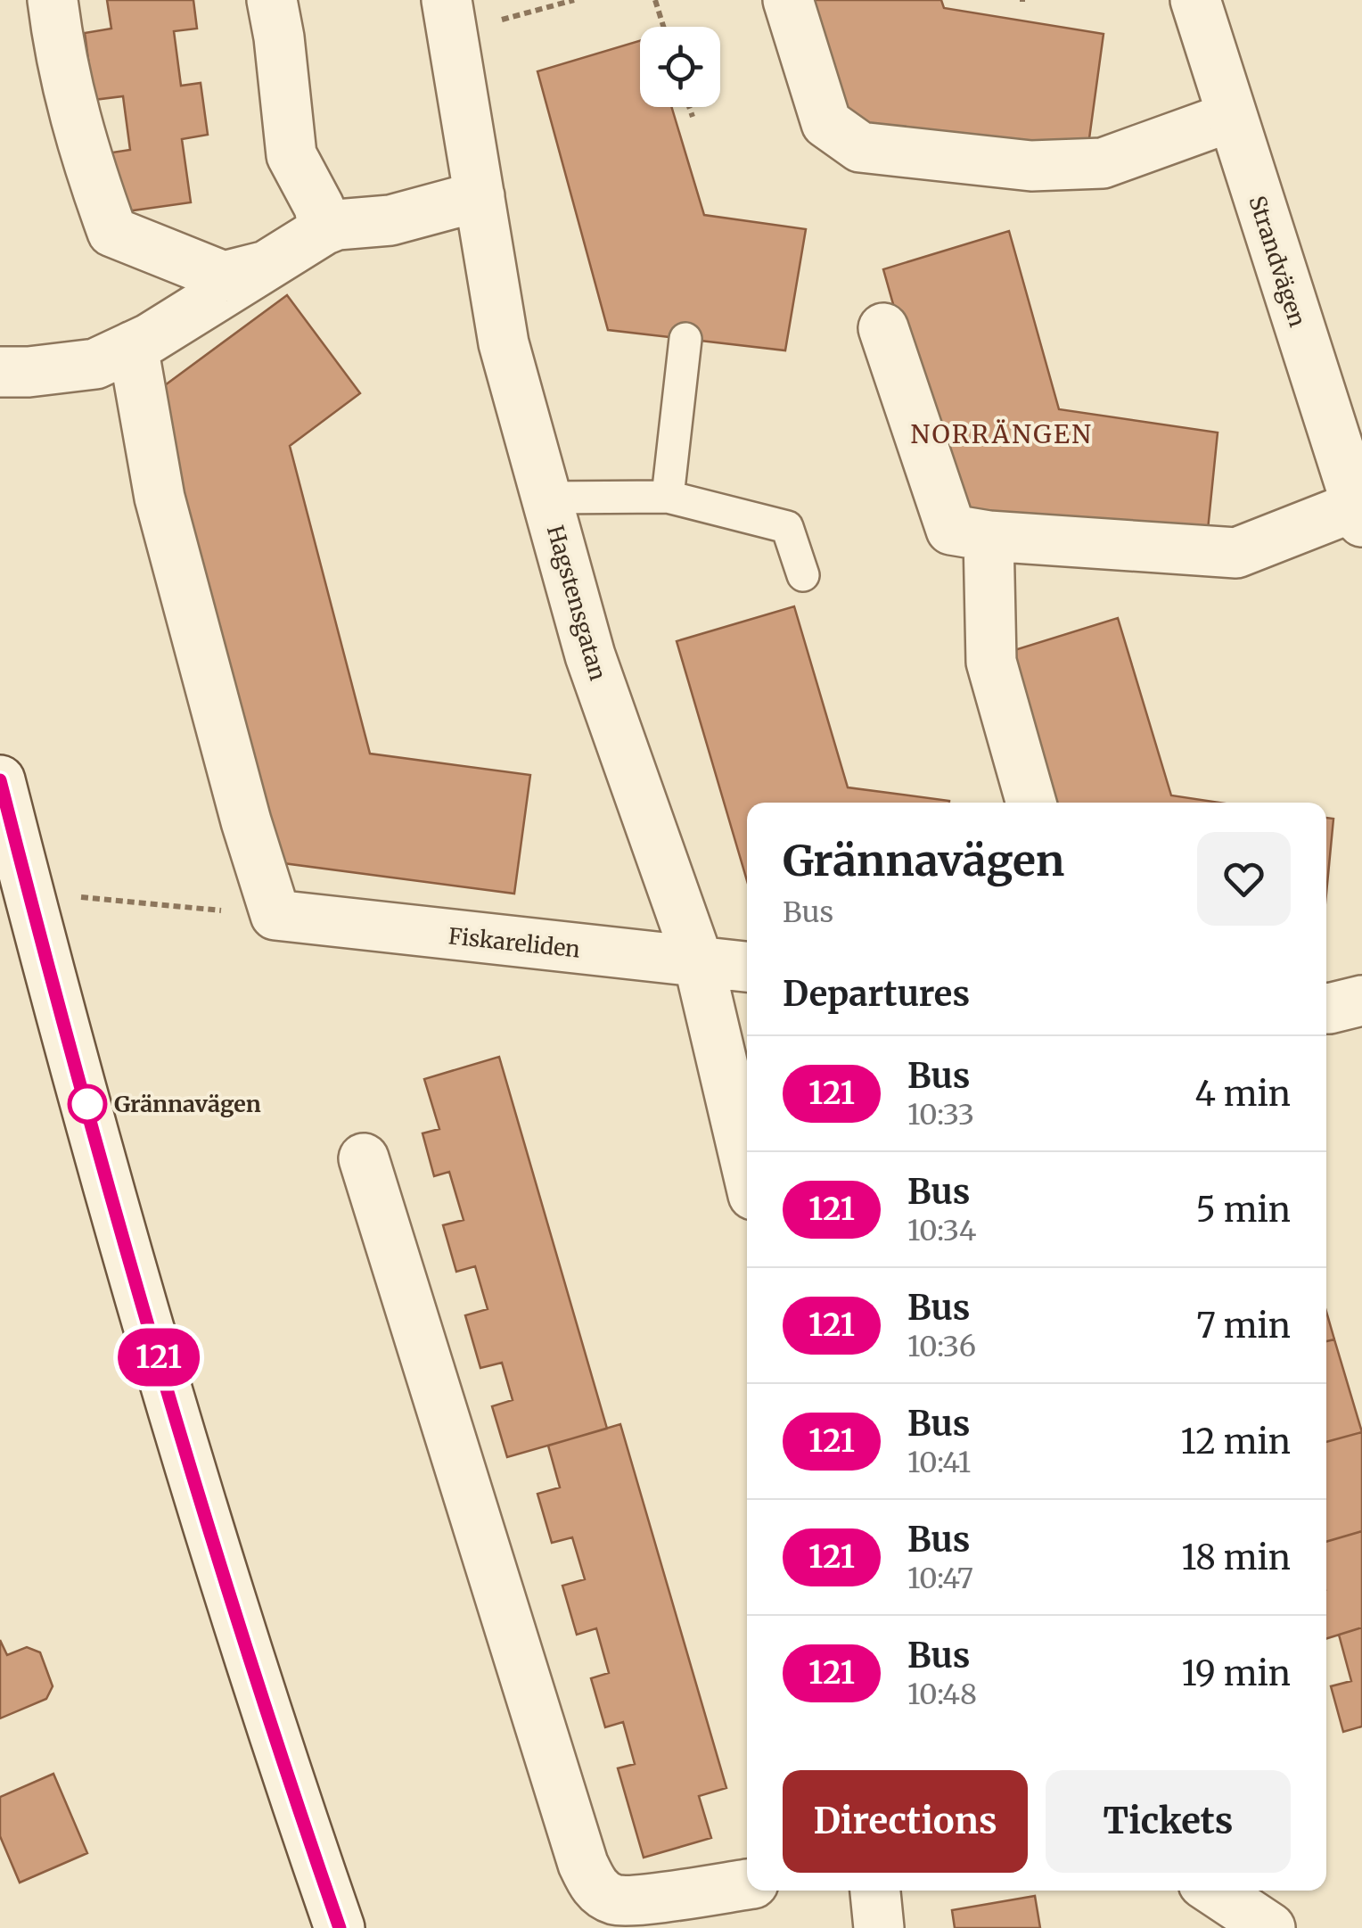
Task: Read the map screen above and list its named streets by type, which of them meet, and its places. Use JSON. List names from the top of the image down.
{
  "streets": {
    "street": ["Strandvägen", "Hagstensgatan", "Fiskareliden"]
  },
  "crossings": [
    ["Hagstensgatan", "Fiskareliden"]
  ],
  "districts": ["NORRÄNGEN"],
  "places": ["Grännavägen"],
  "lines": ["bus line 121"],
  "page": {
    "on_map": "121",
    "heading": [
      ["Grännavägen", "Bus"],
      "Departures"
    ],
    "list": [
      {
        "mark": "121",
        "name": "Bus",
        "note": "10:33",
        "value": "4 min"
      },
      {
        "mark": "121",
        "name": "Bus",
        "note": "10:34",
        "value": "5 min"
      },
      {
        "mark": "121",
        "name": "Bus",
        "note": "10:36",
        "value": "7 min"
      },
      {
        "mark": "121",
        "name": "Bus",
        "note": "10:41",
        "value": "12 min"
      },
      {
        "mark": "121",
        "name": "Bus",
        "note": "10:47",
        "value": "18 min"
      },
      {
        "mark": "121",
        "name": "Bus",
        "note": "10:48",
        "value": "19 min"
      }
    ],
    "buttons": ["Directions", "Tickets"]
  }
}
